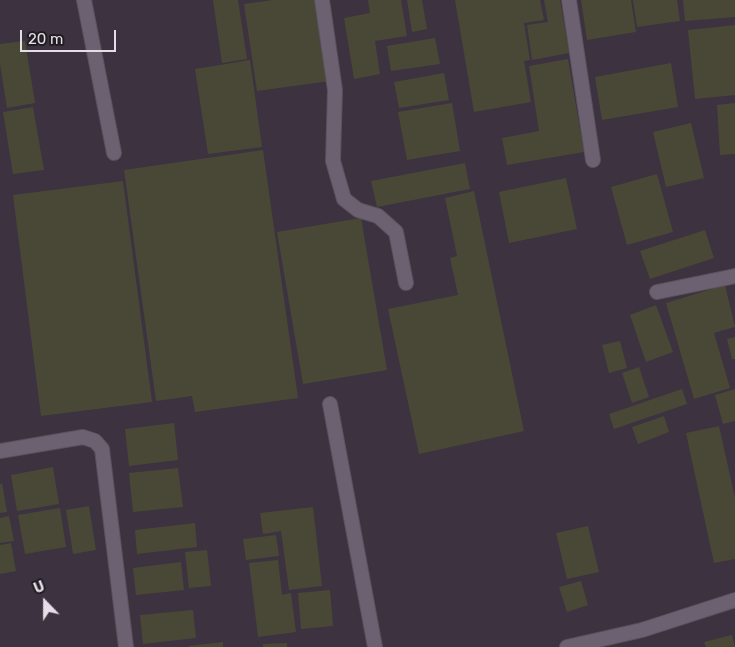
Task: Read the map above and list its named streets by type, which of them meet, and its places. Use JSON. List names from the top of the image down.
{
  "scale_bar": "20 m",
  "north": "top"
}
